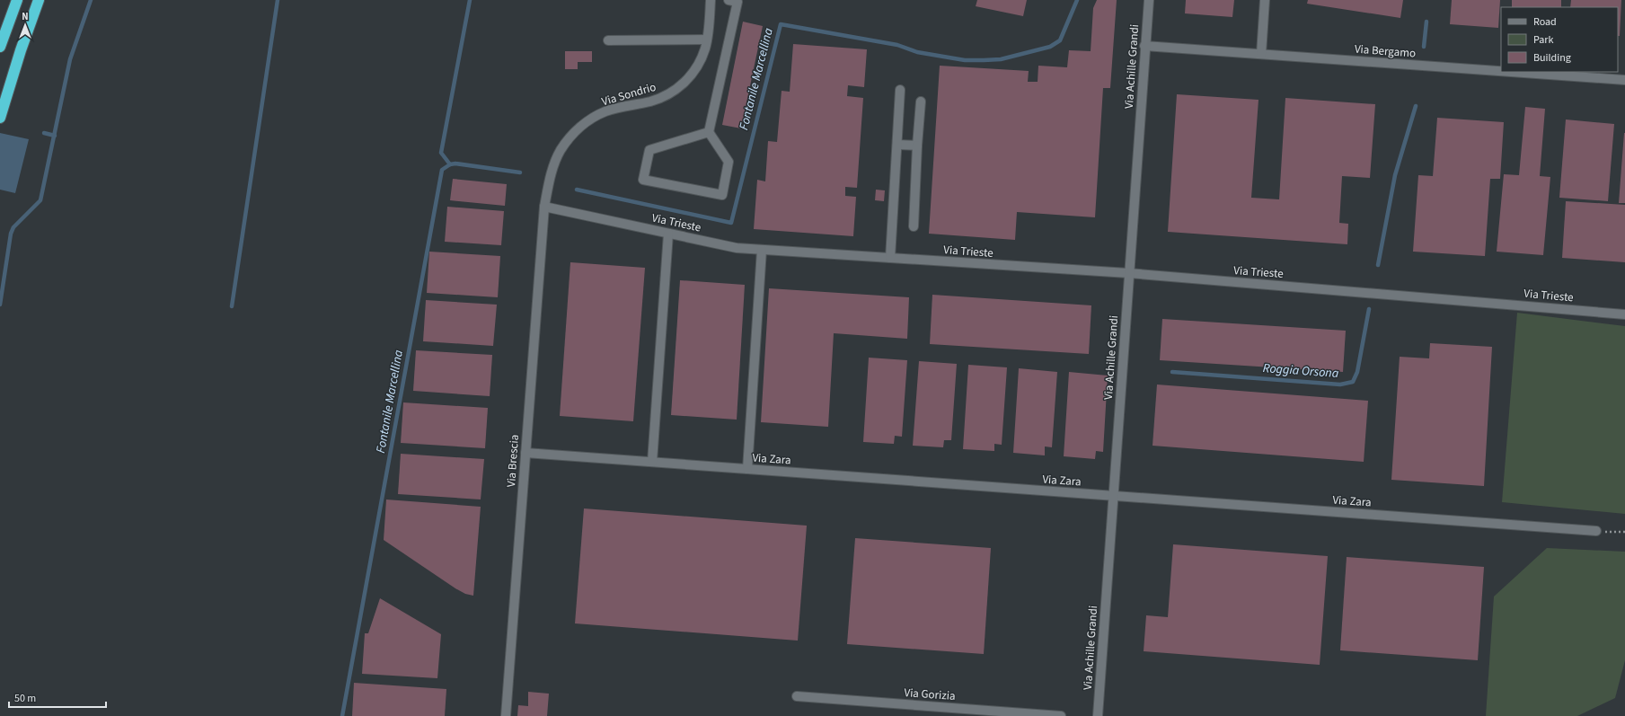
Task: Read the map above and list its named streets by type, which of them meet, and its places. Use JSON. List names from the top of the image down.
{
  "streets": {
    "street": [
      "Via Bergamo",
      "Via Achille Grandi",
      "Via Sondrio",
      "Via Trieste",
      "Via Zara",
      "Via Brescia",
      "Via Gorizia"
    ]
  },
  "crossings": [
    ["Via Bergamo", "Via Achille Grandi"],
    ["Via Achille Grandi", "Via Trieste"],
    ["Via Achille Grandi", "Via Zara"],
    ["Via Sondrio", "Via Trieste"],
    ["Via Sondrio", "Via Brescia"],
    ["Via Trieste", "Via Brescia"],
    ["Via Zara", "Via Brescia"]
  ],
  "water": ["Fontanile Marcellina", "Roggia Orsona"],
  "legend": ["Road", "Park", "Building"],
  "scale_bar": "50 m",
  "north": "top"
}
